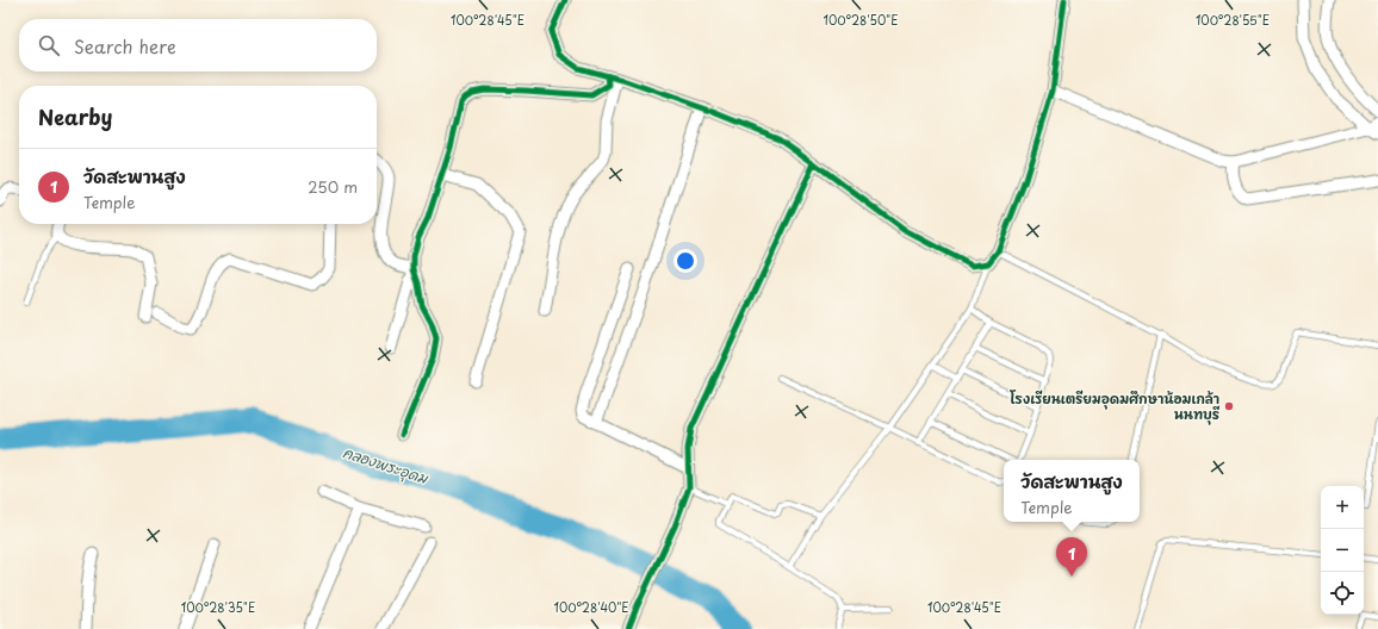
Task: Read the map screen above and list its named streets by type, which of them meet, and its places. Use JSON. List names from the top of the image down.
{
  "water": ["คลองพระอุดม"],
  "places": ["โรงเรียนเตรียมอุดมศึกษาน้อมเกล้า นนทบุรี"],
  "page": {
    "search": "Search here",
    "heading": "Nearby",
    "list": [
      {
        "mark": "1",
        "name": "วัดสะพานสูง",
        "note": "Temple",
        "value": "250 m"
      }
    ],
    "popup": ["วัดสะพานสูง", "Temple"],
    "map_buttons": ["+", "−"],
    "pins": "1"
  },
  "coordinates": [
    "100°28'45\"E",
    "100°28'50\"E",
    "100°28'55\"E",
    "100°28'35\"E",
    "100°28'40\"E"
  ]
}
